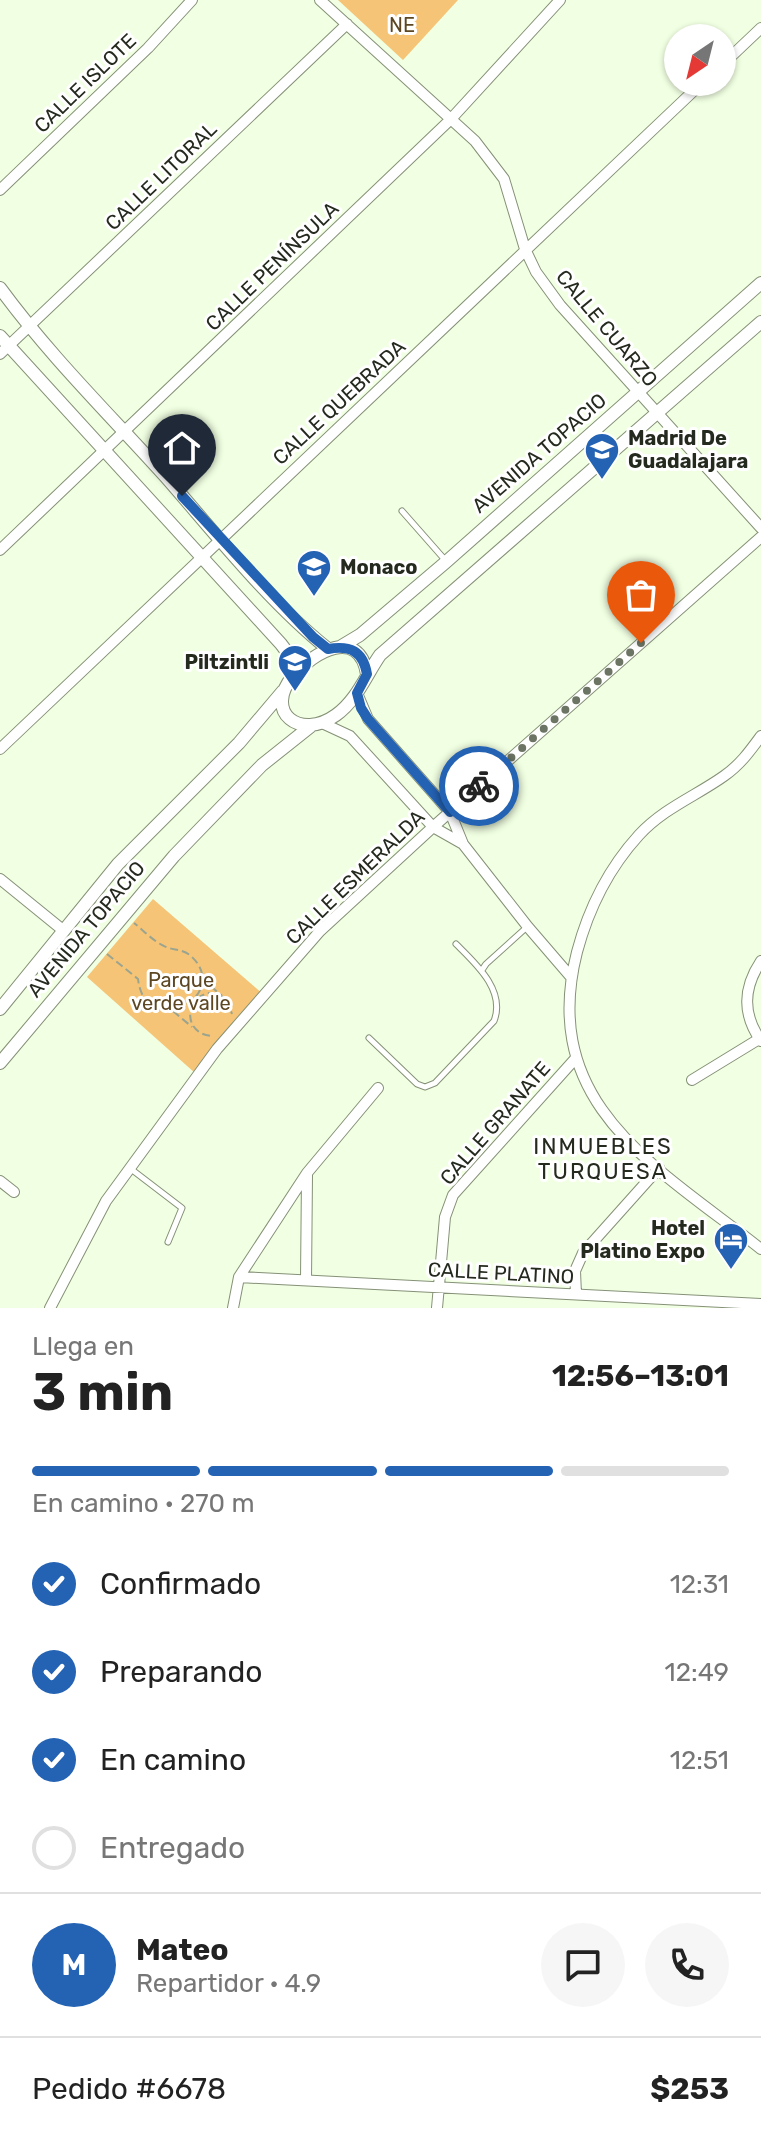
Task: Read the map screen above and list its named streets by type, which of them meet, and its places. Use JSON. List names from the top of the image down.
{
  "streets": {
    "street": [
      "CALLE ISLOTE",
      "CALLE LITORAL",
      "CALLE PENÍNSULA",
      "CALLE CUARZO",
      "CALLE QUEBRADA",
      "AVENIDA TOPACIO",
      "CALLE ESMERALDA",
      "CALLE GRANATE",
      "CALLE PLATINO"
    ]
  },
  "crossings": [
    ["CALLE LITORAL", "CALLE CUARZO"],
    ["CALLE PENÍNSULA", "CALLE CUARZO"],
    ["CALLE CUARZO", "CALLE QUEBRADA"],
    ["CALLE CUARZO", "AVENIDA TOPACIO"],
    ["CALLE GRANATE", "CALLE PLATINO"]
  ],
  "districts": ["INMUEBLES TURQUESA"],
  "parks": ["NE", "Parque verde valle"],
  "places": {
    "school or university": ["Madrid De Guadalajara", "Monaco", "Piltzintli"],
    "hotel": ["Hotel Platino Expo"]
  },
  "north": "bottom left",
  "page": {
    "heading": ["3 min", "Llega en", "12:56–13:01"],
    "panel": [
      "Mateo",
      "Repartidor · 4.9",
      "Pedido #6678",
      "$253"
    ],
    "bar": "En camino · 270 m",
    "list": [
      ["Confirmado", "12:31"],
      ["Preparando", "12:49"],
      ["En camino", "12:51"],
      "Entregado"
    ],
    "round": "M"
  }
}
